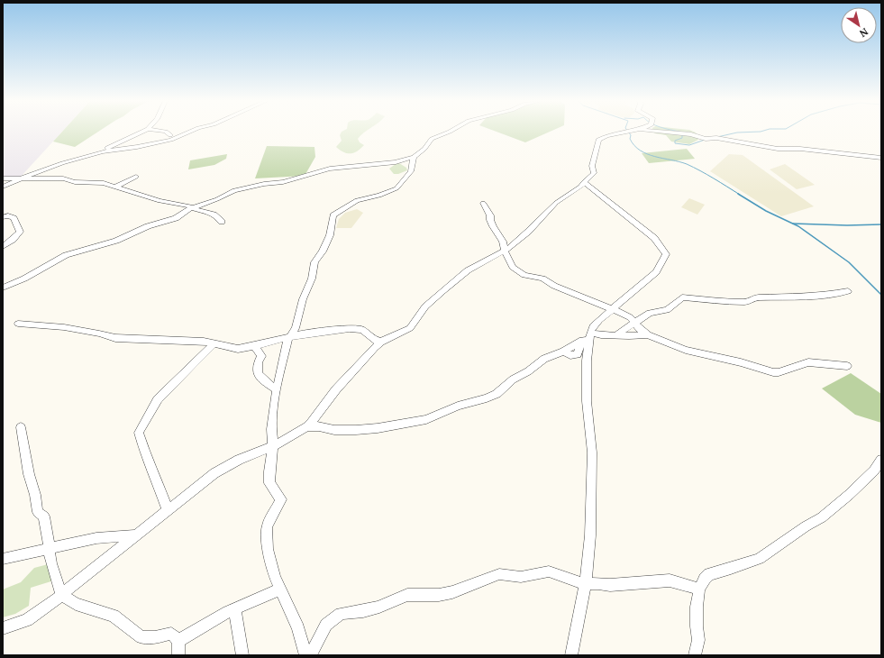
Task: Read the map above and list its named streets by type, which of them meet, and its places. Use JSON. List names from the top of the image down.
{
  "north": "bottom right"
}
